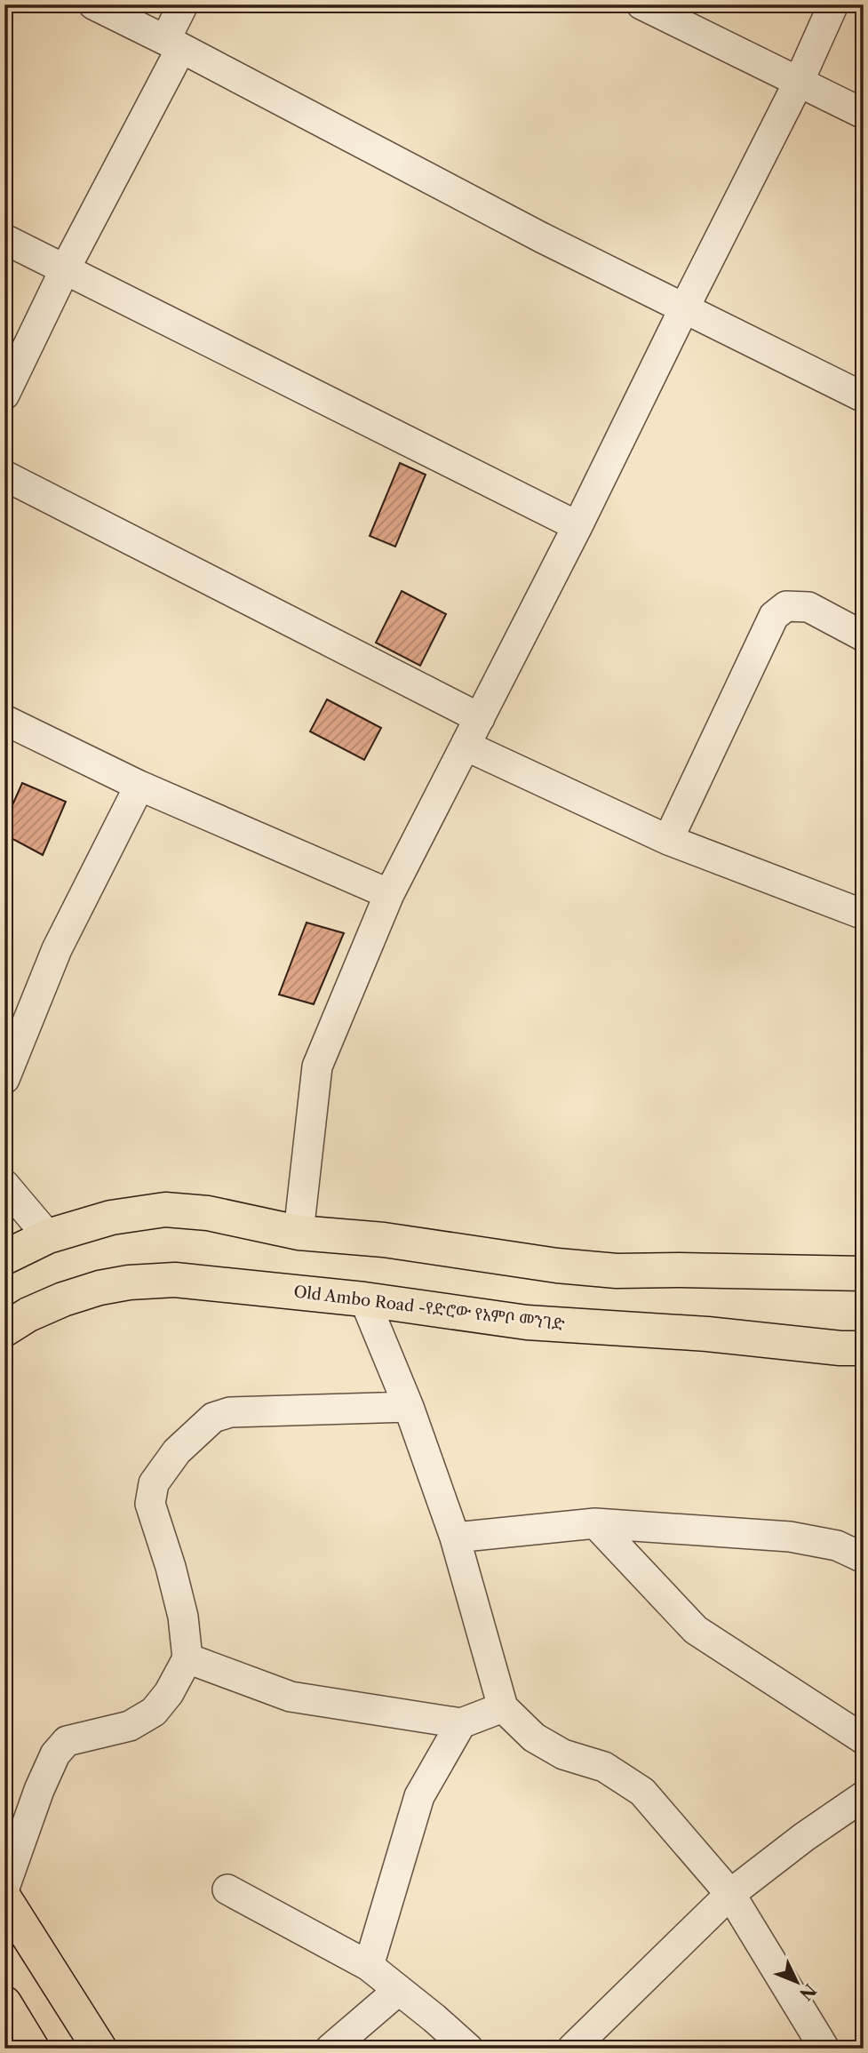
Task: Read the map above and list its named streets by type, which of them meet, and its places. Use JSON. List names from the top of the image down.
{
  "streets": {
    "main road": ["Old Ambo Road -የድሮው የአምቦ መንገድ"]
  },
  "north": "bottom right"
}
